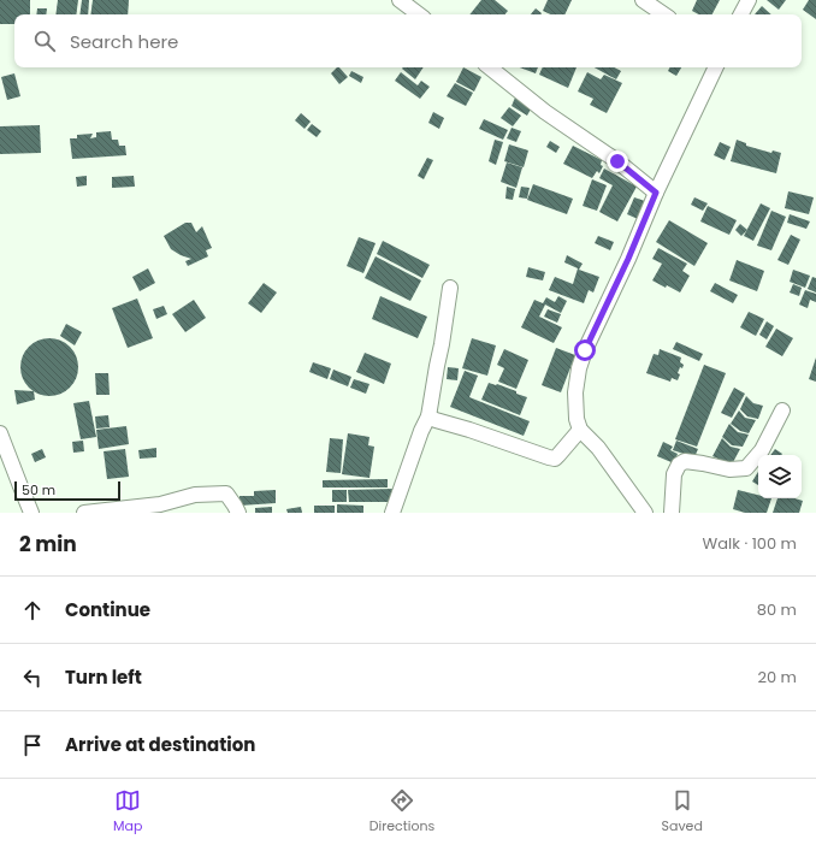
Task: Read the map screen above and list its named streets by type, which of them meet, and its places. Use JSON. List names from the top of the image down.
{
  "scale_bar": "50 m",
  "page": {
    "search": "Search here",
    "scale": "50 m",
    "heading": ["2 min", "Walk · 100 m"],
    "list": [
      ["Continue", "80 m"],
      ["Turn left", "20 m"],
      "Arrive at destination"
    ],
    "nav": ["Map", "Directions", "Saved"]
  }
}
